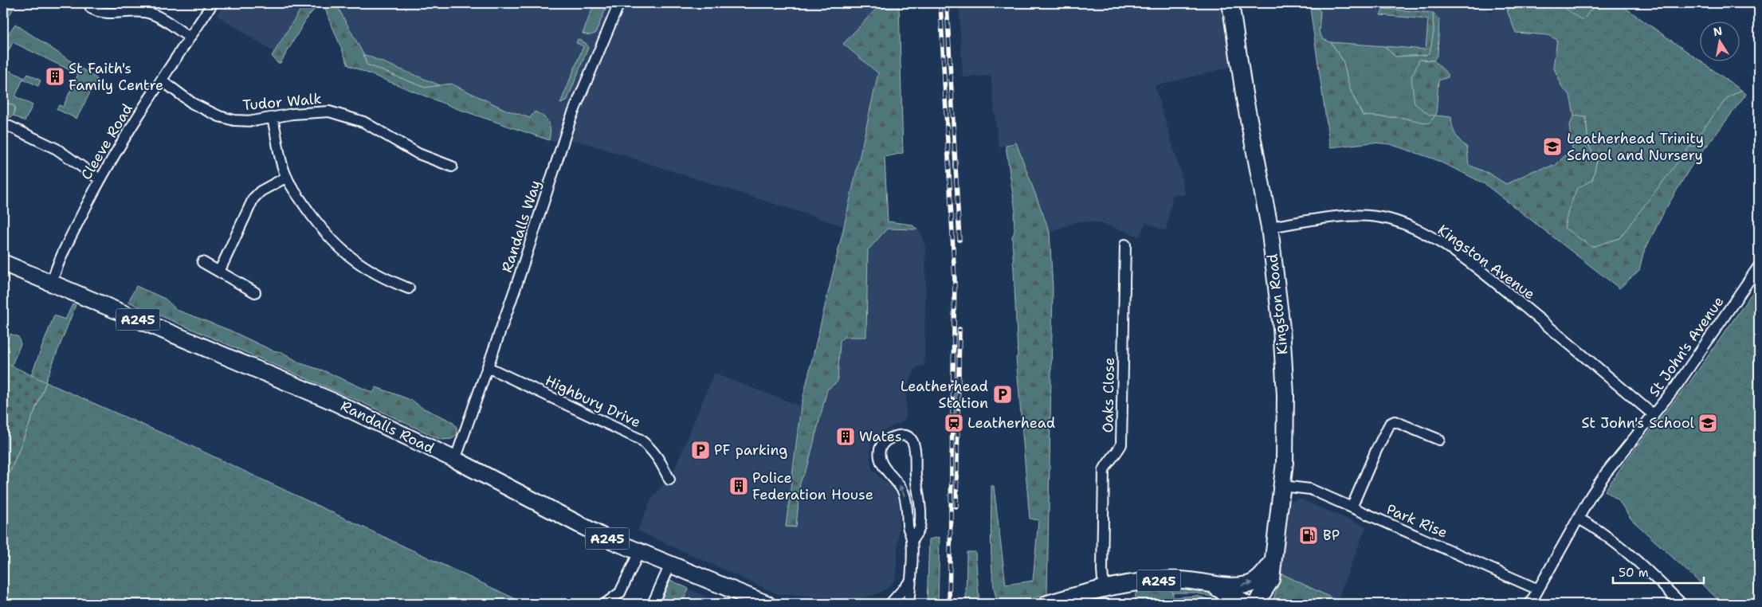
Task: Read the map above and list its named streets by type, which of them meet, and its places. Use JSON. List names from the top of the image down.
{
  "streets": {
    "main road": ["Kingston Road", "A245", "Randalls Road"],
    "street": [
      "Tudor Walk",
      "Cleeve Road",
      "Randalls Way",
      "Kingston Avenue",
      "St John's Avenue",
      "Oaks Close",
      "Highbury Drive",
      "Park Rise"
    ]
  },
  "crossings": [
    ["Tudor Walk", "Cleeve Road"],
    ["Cleeve Road", "Randalls Road"],
    ["Randalls Way", "Highbury Drive"],
    ["Randalls Way", "Randalls Road"],
    ["Kingston Avenue", "Kingston Road"],
    ["Kingston Avenue", "St John's Avenue"],
    ["Kingston Road", "A245"],
    ["Kingston Road", "Park Rise"],
    ["A245", "Oaks Close"],
    ["St John's Avenue", "Park Rise"]
  ],
  "places": {
    "building": ["St Faith's Family Centre", "Wates", "Police Federation House"],
    "school or university": ["Leatherhead Trinity School and Nursery", "St John's School"],
    "parking": ["Leatherhead Station", "PF parking"],
    "station": ["Leatherhead"],
    "fuel station": ["BP"]
  },
  "scale_bar": "50 m",
  "north": "top"
}
